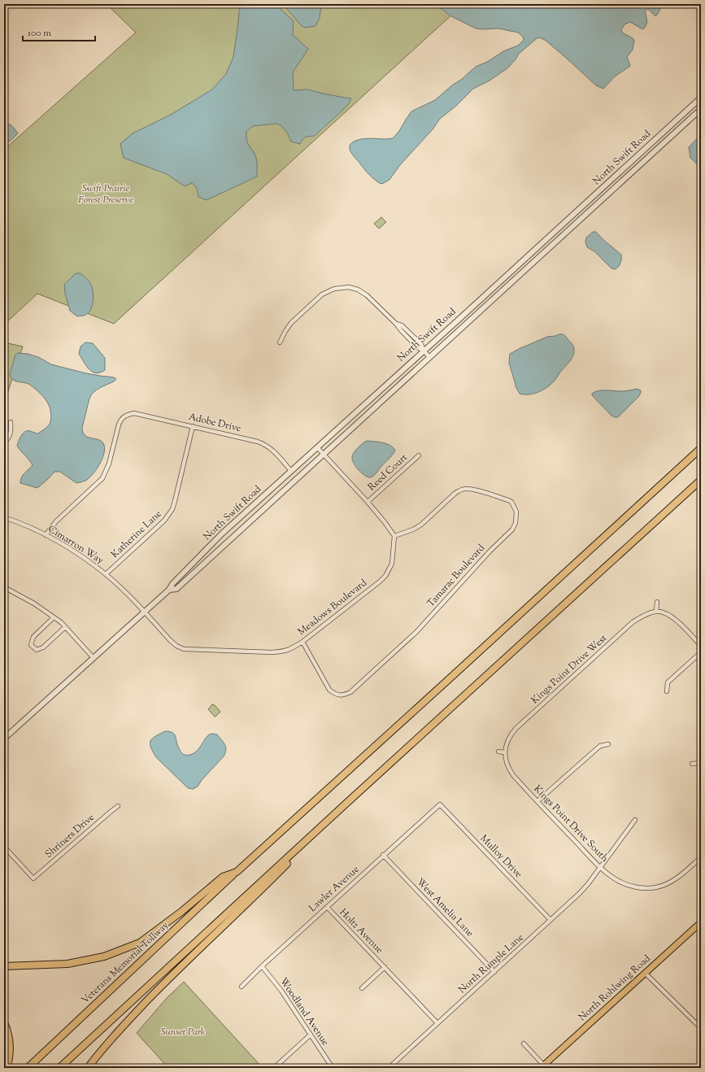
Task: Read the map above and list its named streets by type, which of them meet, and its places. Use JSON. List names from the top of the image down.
{
  "streets": {
    "highway": ["Veterans Memorial Tollway"],
    "main road": ["North Rohlwing Road"],
    "street": [
      "North Swift Road",
      "Adobe Drive",
      "Reed Court",
      "Katherine Lane",
      "Cimarron Way",
      "Tamarac Boulevard",
      "Meadows Boulevard",
      "Kings Point Drive West",
      "Kings Point Drive South",
      "Shriners Drive",
      "Mulloy Drive",
      "Lawler Avenue",
      "West Amelia Lane",
      "Holtz Avenue",
      "North Rumple Lane",
      "Woodland Avenue"
    ]
  },
  "crossings": [
    ["North Swift Road", "Adobe Drive"],
    ["North Swift Road", "Cimarron Way"],
    ["North Swift Road", "Meadows Boulevard"],
    ["Adobe Drive", "Katherine Lane"],
    ["Adobe Drive", "Cimarron Way"],
    ["Katherine Lane", "Cimarron Way"],
    ["Cimarron Way", "Meadows Boulevard"],
    ["Tamarac Boulevard", "Meadows Boulevard"],
    ["Kings Point Drive West", "Kings Point Drive South"],
    ["Kings Point Drive South", "North Rumple Lane"],
    ["Mulloy Drive", "Lawler Avenue"],
    ["Mulloy Drive", "North Rumple Lane"],
    ["Lawler Avenue", "West Amelia Lane"],
    ["Lawler Avenue", "Holtz Avenue"],
    ["Lawler Avenue", "Woodland Avenue"],
    ["West Amelia Lane", "North Rumple Lane"],
    ["Holtz Avenue", "North Rumple Lane"]
  ],
  "parks": ["Swift Prairie Forest Preserve", "Sunset Park"],
  "scale_bar": "100 m"
}
